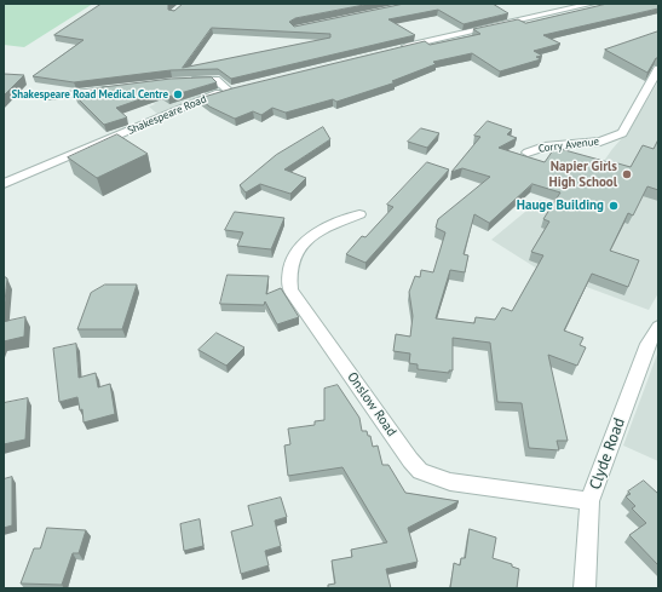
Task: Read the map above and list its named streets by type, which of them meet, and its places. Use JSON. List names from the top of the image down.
{
  "streets": {
    "street": [
      "Shakespeare Road",
      "Corry Avenue",
      "Onslow Road",
      "Clyde Road"
    ]
  },
  "crossings": [
    ["Onslow Road", "Clyde Road"]
  ],
  "places": ["Shakespeare Road Medical Centre", "Napier Girls High School", "Hauge Building"]
}
